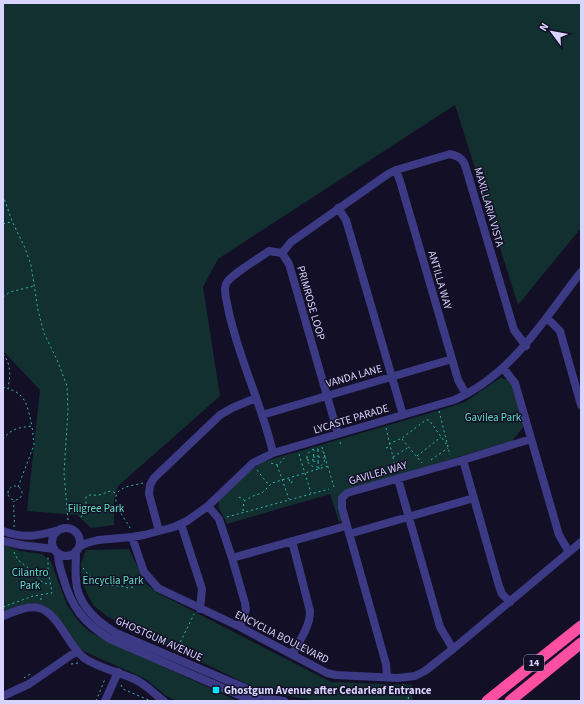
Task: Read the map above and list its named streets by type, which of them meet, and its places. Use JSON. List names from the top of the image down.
{
  "streets": {
    "highway": ["14"],
    "street": [
      "MAXILLARIA VISTA",
      "ANTILLA WAY",
      "PRIMROSE LOOP",
      "VANDA LANE",
      "LYCASTE PARADE",
      "GAVILEA WAY",
      "ENCYCLIA BOULEVARD",
      "GHOSTGUM AVENUE"
    ]
  },
  "crossings": [
    ["MAXILLARIA VISTA", "ANTILLA WAY"],
    ["MAXILLARIA VISTA", "PRIMROSE LOOP"],
    ["MAXILLARIA VISTA", "LYCASTE PARADE"],
    ["ANTILLA WAY", "VANDA LANE"],
    ["ANTILLA WAY", "LYCASTE PARADE"],
    ["PRIMROSE LOOP", "VANDA LANE"],
    ["PRIMROSE LOOP", "LYCASTE PARADE"],
    ["LYCASTE PARADE", "ENCYCLIA BOULEVARD"],
    ["LYCASTE PARADE", "GHOSTGUM AVENUE"],
    ["GAVILEA WAY", "ENCYCLIA BOULEVARD"]
  ],
  "parks": [
    "Gavilea Park",
    "Filigree Park",
    "Cilantro Park",
    "Encyclia Park"
  ],
  "places": {
    "transit": ["Ghostgum Avenue after Cedarleaf Entrance"]
  },
  "north": "top left"
}
